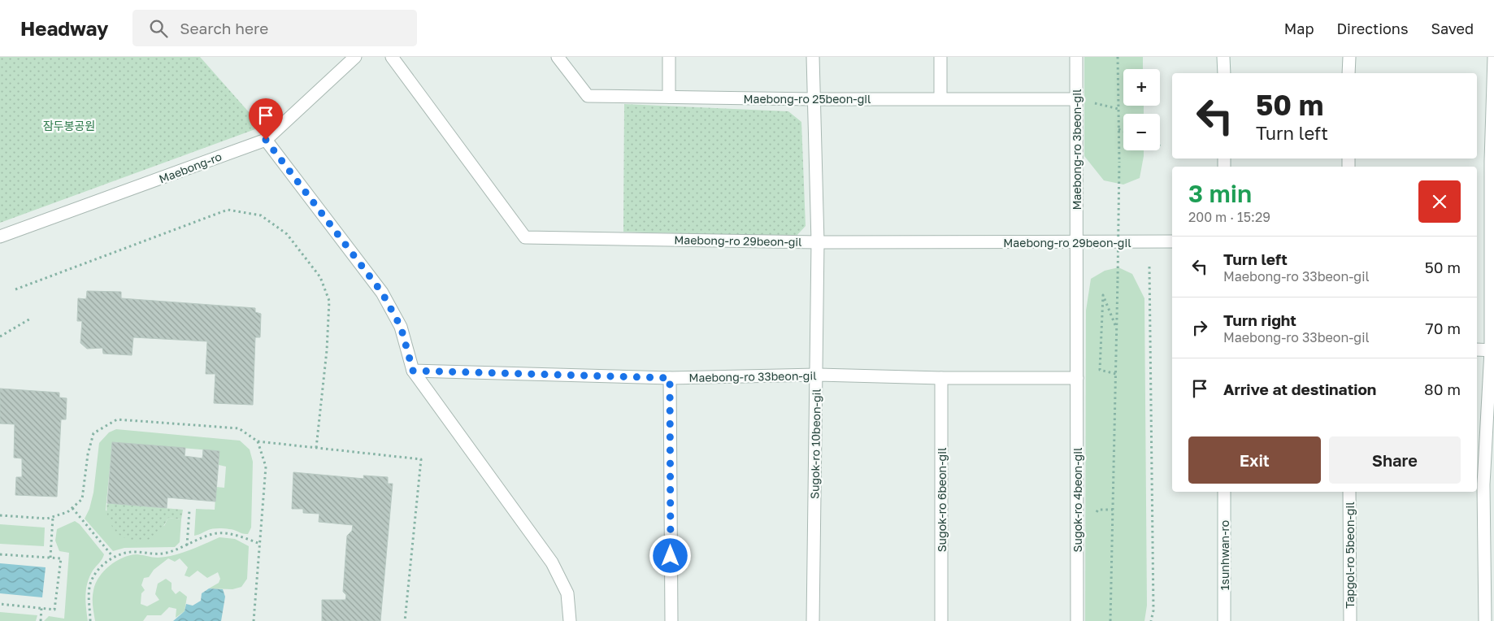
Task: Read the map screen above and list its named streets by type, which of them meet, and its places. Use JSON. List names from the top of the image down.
{
  "streets": {
    "street": [
      "Maebong-ro 25beon-gil",
      "Maebong-ro 3beon-gil",
      "Maebong-ro",
      "Maebong-ro 29beon-gil",
      "Maebong-ro 33beon-gil",
      "Sugok-ro 10beon-gil",
      "Sugok-ro 6beon-gil",
      "Sugok-ro 4beon-gil",
      "1sunhwan-ro",
      "Tapgol-ro 5beon-gil"
    ]
  },
  "crossings": [
    ["Maebong-ro 25beon-gil", "Maebong-ro 3beon-gil"],
    ["Maebong-ro 25beon-gil", "Sugok-ro 10beon-gil"],
    ["Maebong-ro 3beon-gil", "Maebong-ro 29beon-gil"],
    ["Maebong-ro 3beon-gil", "Maebong-ro 33beon-gil"],
    ["Maebong-ro 3beon-gil", "Sugok-ro 4beon-gil"],
    ["Maebong-ro 29beon-gil", "Sugok-ro 10beon-gil"],
    ["Maebong-ro 33beon-gil", "Sugok-ro 10beon-gil"],
    ["Maebong-ro 33beon-gil", "Sugok-ro 6beon-gil"],
    ["Maebong-ro 33beon-gil", "Sugok-ro 4beon-gil"]
  ],
  "parks": ["잠두봉공원"],
  "page": {
    "header": "Headway",
    "search": "Search here",
    "nav": ["Map", "Directions", "Saved"],
    "map_buttons": ["+", "−"],
    "turn": ["50 m", "Turn left"],
    "heading": ["3 min", "200 m · 15:29"],
    "list": [
      {
        "name": "Turn left",
        "note": "Maebong-ro 33beon-gil",
        "value": "50 m"
      },
      {
        "name": "Turn right",
        "note": "Maebong-ro 33beon-gil",
        "value": "70 m"
      },
      {
        "name": "Arrive at destination",
        "value": "80 m"
      }
    ],
    "buttons": ["Exit", "Share"]
  }
}
